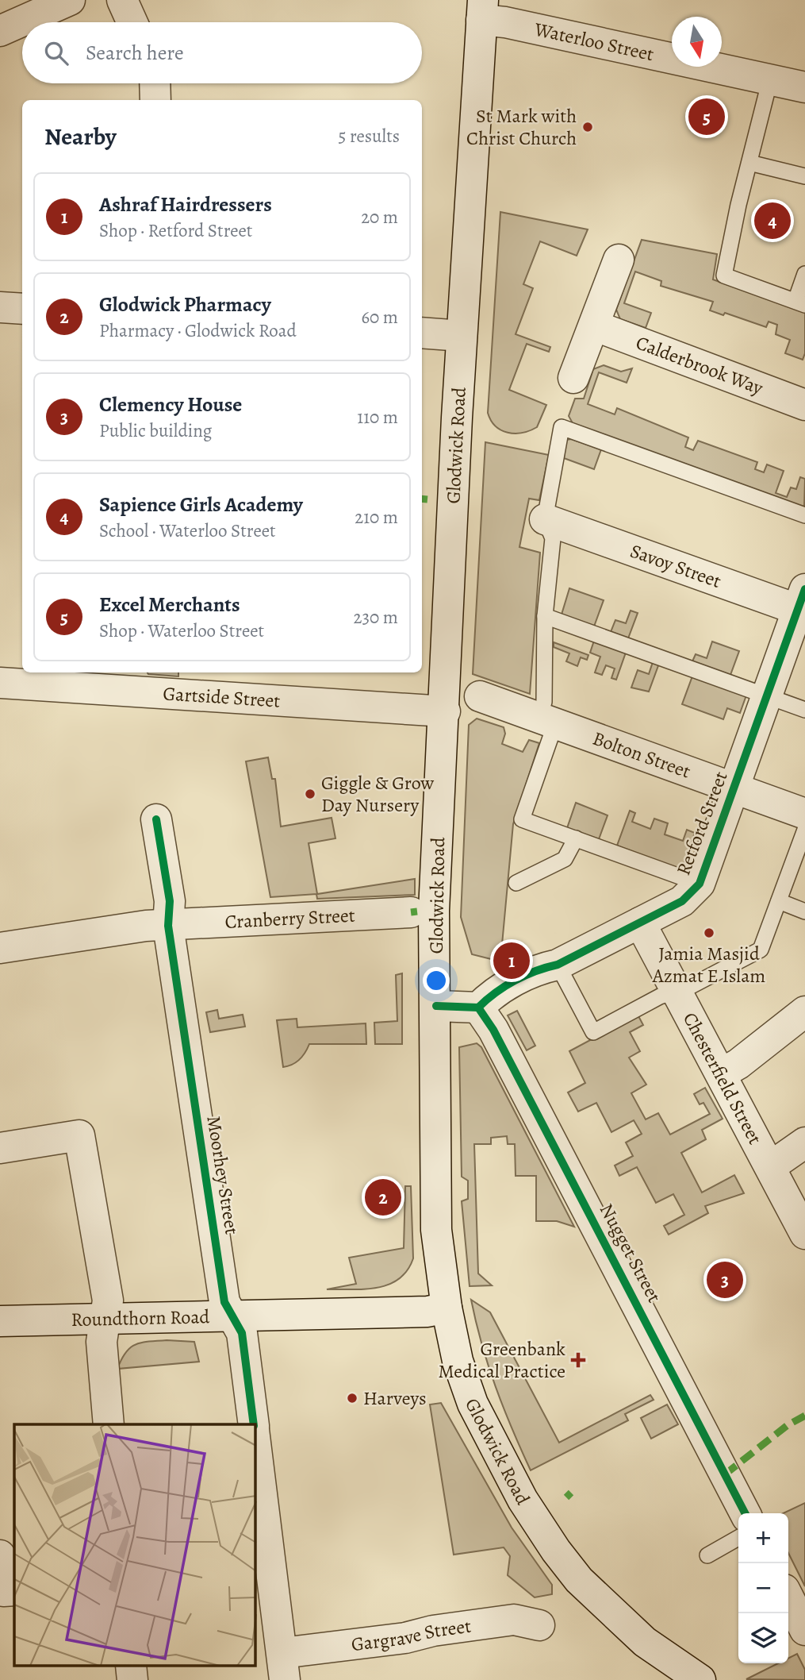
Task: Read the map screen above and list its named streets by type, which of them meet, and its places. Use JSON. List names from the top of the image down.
{
  "streets": {
    "street": [
      "Waterloo Street",
      "Calderbrook Way",
      "Glodwick Road",
      "Savoy Street",
      "Gartside Street",
      "Bolton Street",
      "Retford Street",
      "Cranberry Street",
      "Chesterfield Street",
      "Moorhey Street",
      "Nugget Street",
      "Roundthorn Road",
      "Gargrave Street"
    ]
  },
  "crossings": [
    ["Waterloo Street", "Glodwick Road"],
    ["Glodwick Road", "Gartside Street"],
    ["Glodwick Road", "Roundthorn Road"],
    ["Savoy Street", "Retford Street"],
    ["Bolton Street", "Retford Street"],
    ["Retford Street", "Chesterfield Street"],
    ["Retford Street", "Nugget Street"],
    ["Cranberry Street", "Moorhey Street"],
    ["Moorhey Street", "Roundthorn Road"]
  ],
  "places": {
    "other": [
      "St Mark with Christ Church",
      "Giggle & Grow Day Nursery",
      "Jamia Masjid Azmat E Islam",
      "Harveys"
    ],
    "health": ["Greenbank Medical Practice"]
  },
  "north": "bottom",
  "page": {
    "search": "Search here",
    "pins": [
      "5",
      "4",
      "1",
      "2",
      "3"
    ],
    "heading": ["Nearby", "5 results"],
    "list": [
      {
        "mark": "1",
        "name": "Ashraf Hairdressers",
        "note": "Shop · Retford Street",
        "value": "20 m"
      },
      {
        "mark": "2",
        "name": "Glodwick Pharmacy",
        "note": "Pharmacy · Glodwick Road",
        "value": "60 m"
      },
      {
        "mark": "3",
        "name": "Clemency House",
        "note": "Public building",
        "value": "110 m"
      },
      {
        "mark": "4",
        "name": "Sapience Girls Academy",
        "note": "School · Waterloo Street",
        "value": "210 m"
      },
      {
        "mark": "5",
        "name": "Excel Merchants",
        "note": "Shop · Waterloo Street",
        "value": "230 m"
      }
    ],
    "map_buttons": ["+", "−"]
  }
}
